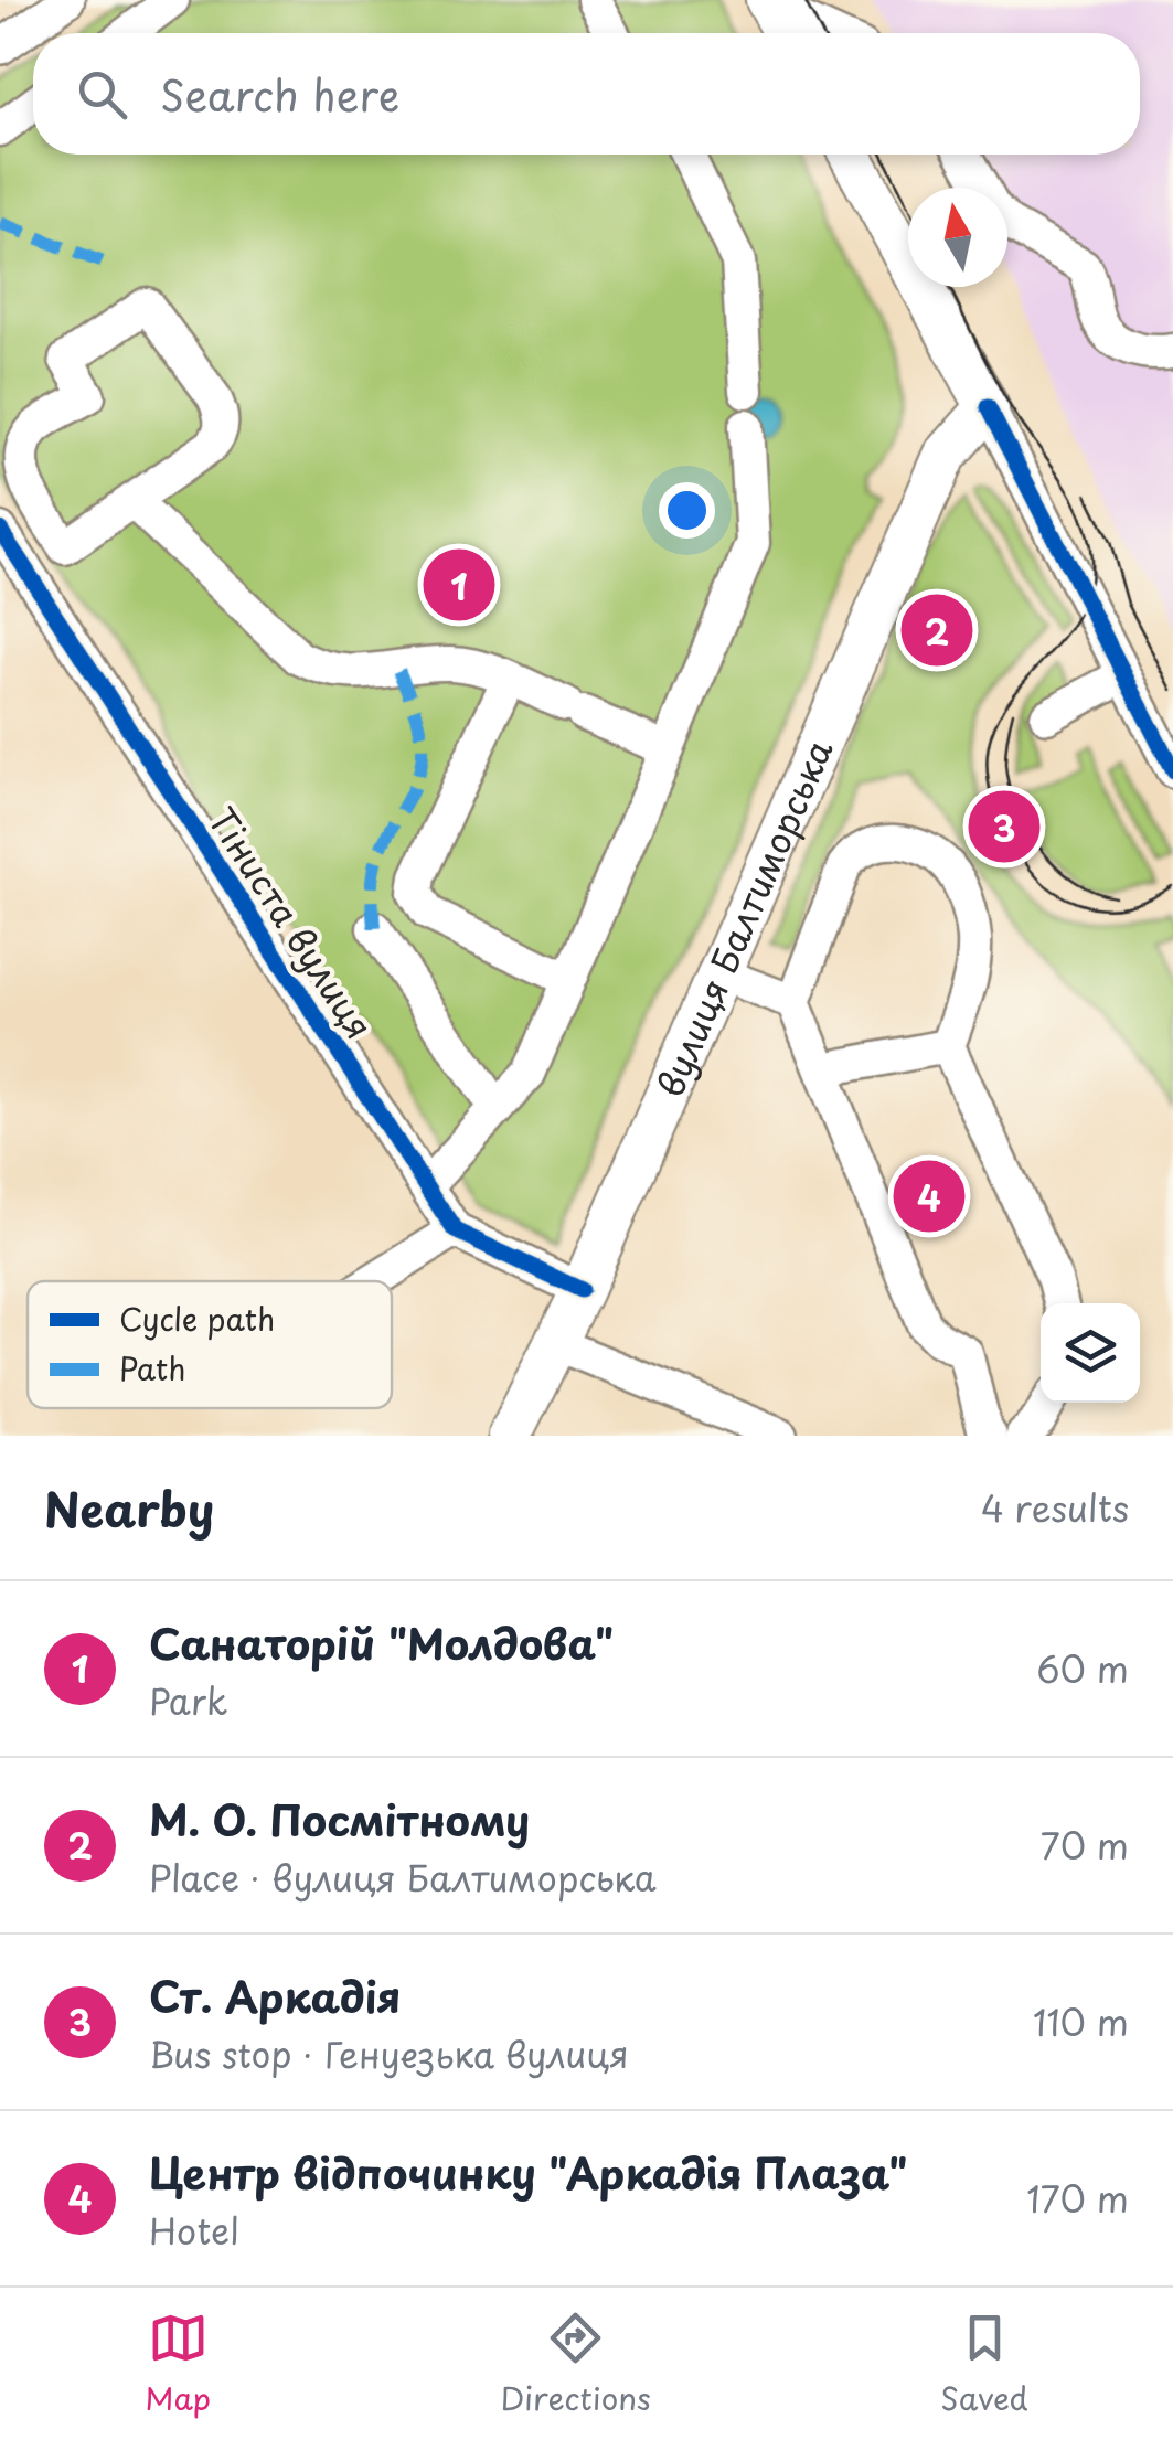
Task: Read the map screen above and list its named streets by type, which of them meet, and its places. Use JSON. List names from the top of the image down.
{
  "streets": {
    "main road": ["вулиця Балтиморська"],
    "street": ["Тіниста вулиця"]
  },
  "legend": ["Cycle path", "Path"],
  "north": "top",
  "page": {
    "search": "Search here",
    "pins": [
      "1",
      "2",
      "3",
      "4"
    ],
    "heading": ["Nearby", "4 results"],
    "list": [
      {
        "mark": "1",
        "name": "Санаторій \"Молдова\"",
        "note": "Park",
        "value": "60 m"
      },
      {
        "mark": "2",
        "name": "М. О. Посмітному",
        "note": "Place · вулиця Балтиморська",
        "value": "70 m"
      },
      {
        "mark": "3",
        "name": "Ст. Аркадія",
        "note": "Bus stop · Генуезька вулиця",
        "value": "110 m"
      },
      {
        "mark": "4",
        "name": "Центр відпочинку \"Аркадія Плаза\"",
        "note": "Hotel",
        "value": "170 m"
      }
    ],
    "nav": ["Map", "Directions", "Saved"]
  }
}
